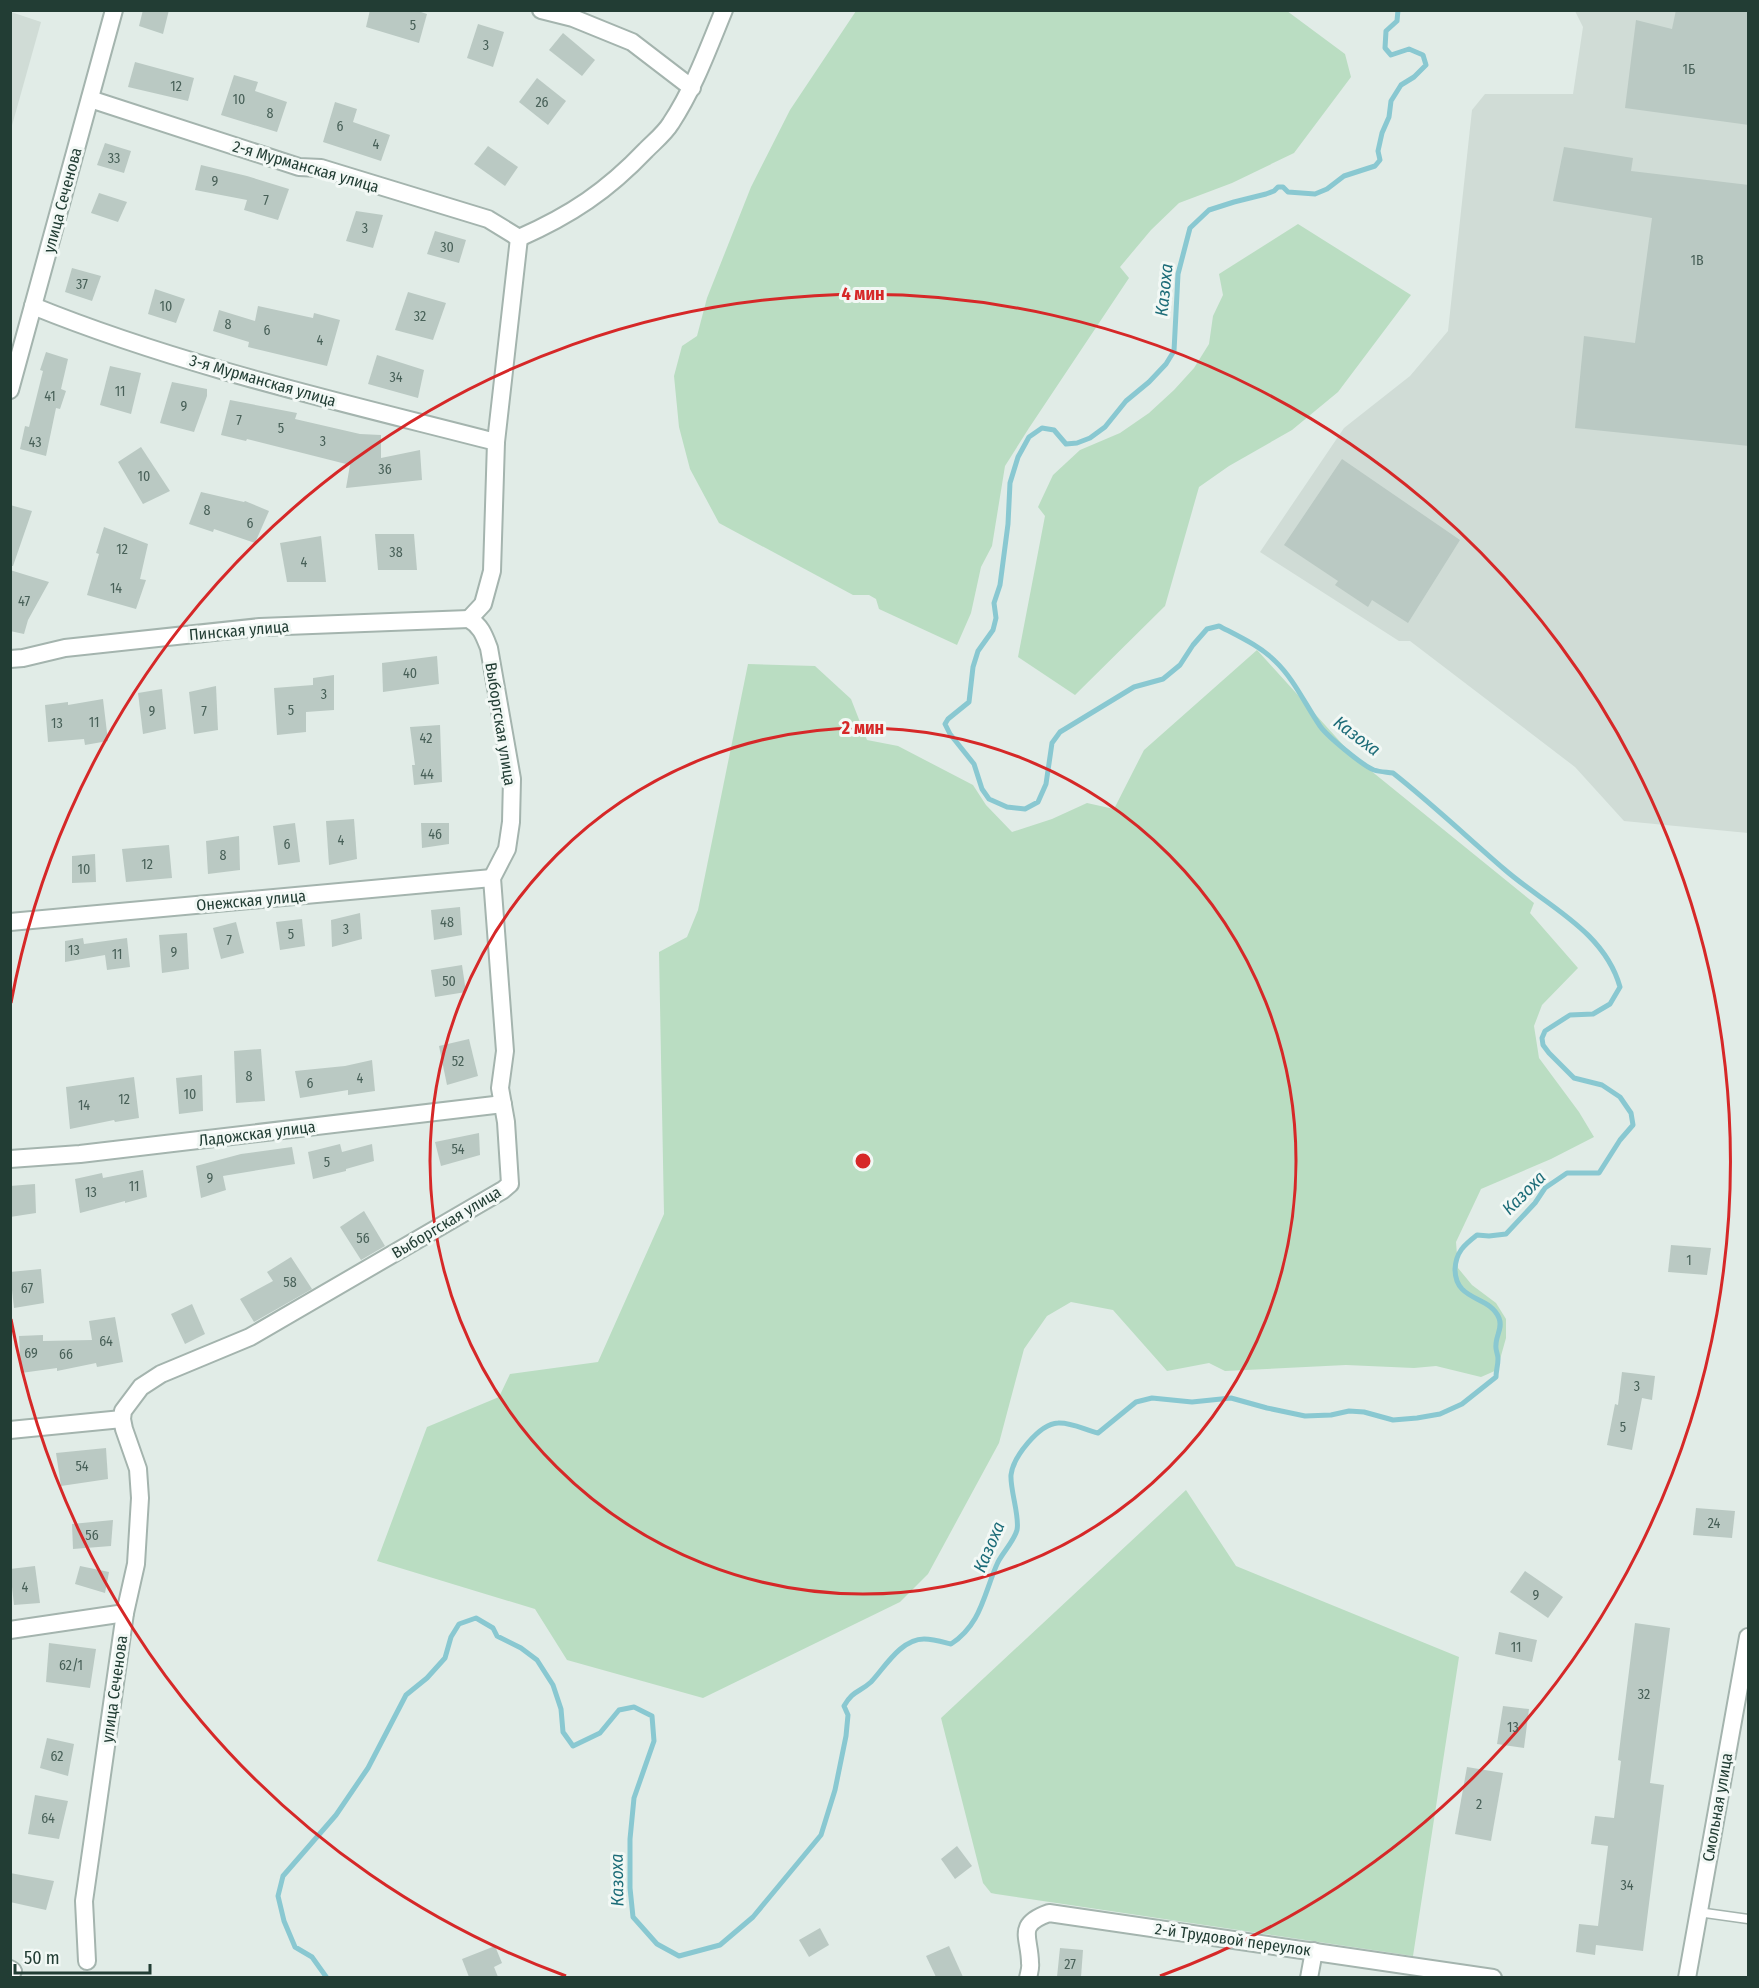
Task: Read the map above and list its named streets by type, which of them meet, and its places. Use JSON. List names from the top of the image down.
{
  "streets": {
    "street": [
      "2-я Мурманская улица",
      "улица Сеченова",
      "3-я Мурманская улица",
      "Пинская улица",
      "Выборгская улица",
      "Онежская улица",
      "Ладожская улица",
      "Смольная улица",
      "2-й Трудовой переулок"
    ]
  },
  "crossings": [
    ["2-я Мурманская улица", "улица Сеченова"],
    ["улица Сеченова", "3-я Мурманская улица"],
    ["улица Сеченова", "Выборгская улица"],
    ["Пинская улица", "Выборгская улица"],
    ["Выборгская улица", "Онежская улица"],
    ["Выборгская улица", "Ладожская улица"]
  ],
  "water": ["Казоха"],
  "house_numbers": [
    "5",
    "3",
    "1Б",
    "12",
    "10",
    "26",
    "8",
    "6",
    "4",
    "33",
    "9",
    "7",
    "3",
    "30",
    "1В",
    "37",
    "10",
    "32",
    "8",
    "6",
    "4",
    "34",
    "11",
    "41",
    "9",
    "7",
    "5",
    "3",
    "43",
    "36",
    "10",
    "8",
    "6",
    "12",
    "38",
    "4",
    "14",
    "47",
    "40",
    "3",
    "5",
    "9",
    "7",
    "11",
    "13",
    "42",
    "44",
    "46",
    "4",
    "6",
    "8",
    "12",
    "10",
    "48",
    "3",
    "5",
    "7",
    "13",
    "9",
    "11",
    "50",
    "52",
    "8",
    "4",
    "6",
    "10",
    "12",
    "14",
    "54",
    "5",
    "9",
    "11",
    "13",
    "56",
    "1",
    "58",
    "67",
    "64",
    "69",
    "66",
    "3",
    "5",
    "54",
    "24",
    "56",
    "4",
    "9",
    "11",
    "62/1",
    "32",
    "13",
    "62",
    "2",
    "64",
    "34",
    "27"
  ],
  "scale_bar": "50 m",
  "rings": ["4 мин", "2 мин"]
}
